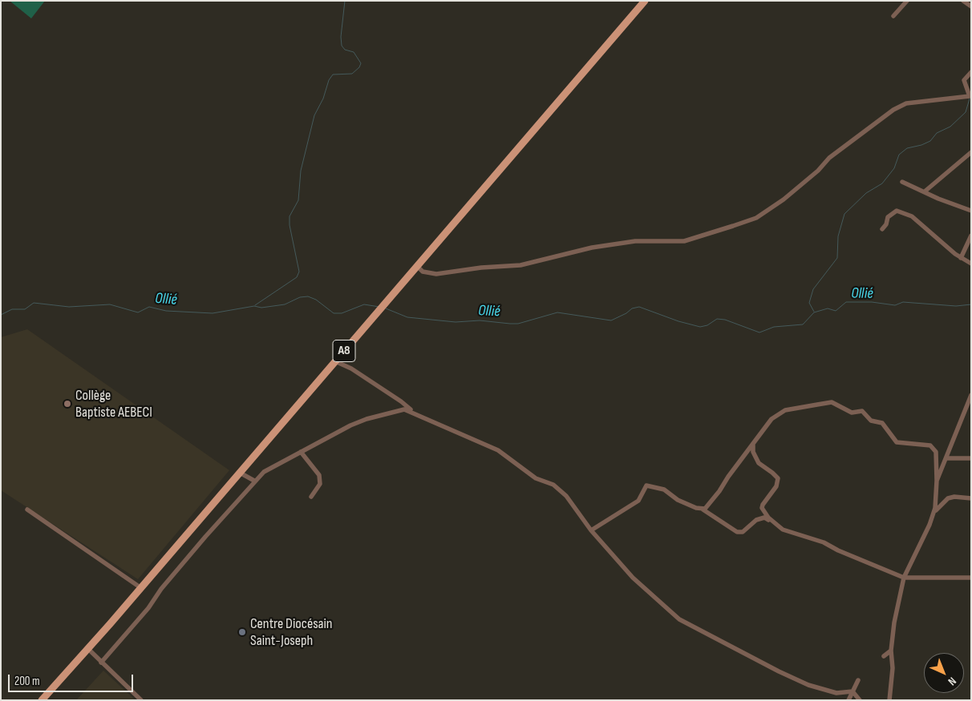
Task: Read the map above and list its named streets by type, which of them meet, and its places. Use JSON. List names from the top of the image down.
{
  "streets": {
    "main road": ["A8"]
  },
  "water": ["Ollié"],
  "places": ["Collège Baptiste AEBECI", "Centre Diocésain Saint-Joseph"],
  "scale_bar": "200 m",
  "north": "bottom right"
}
